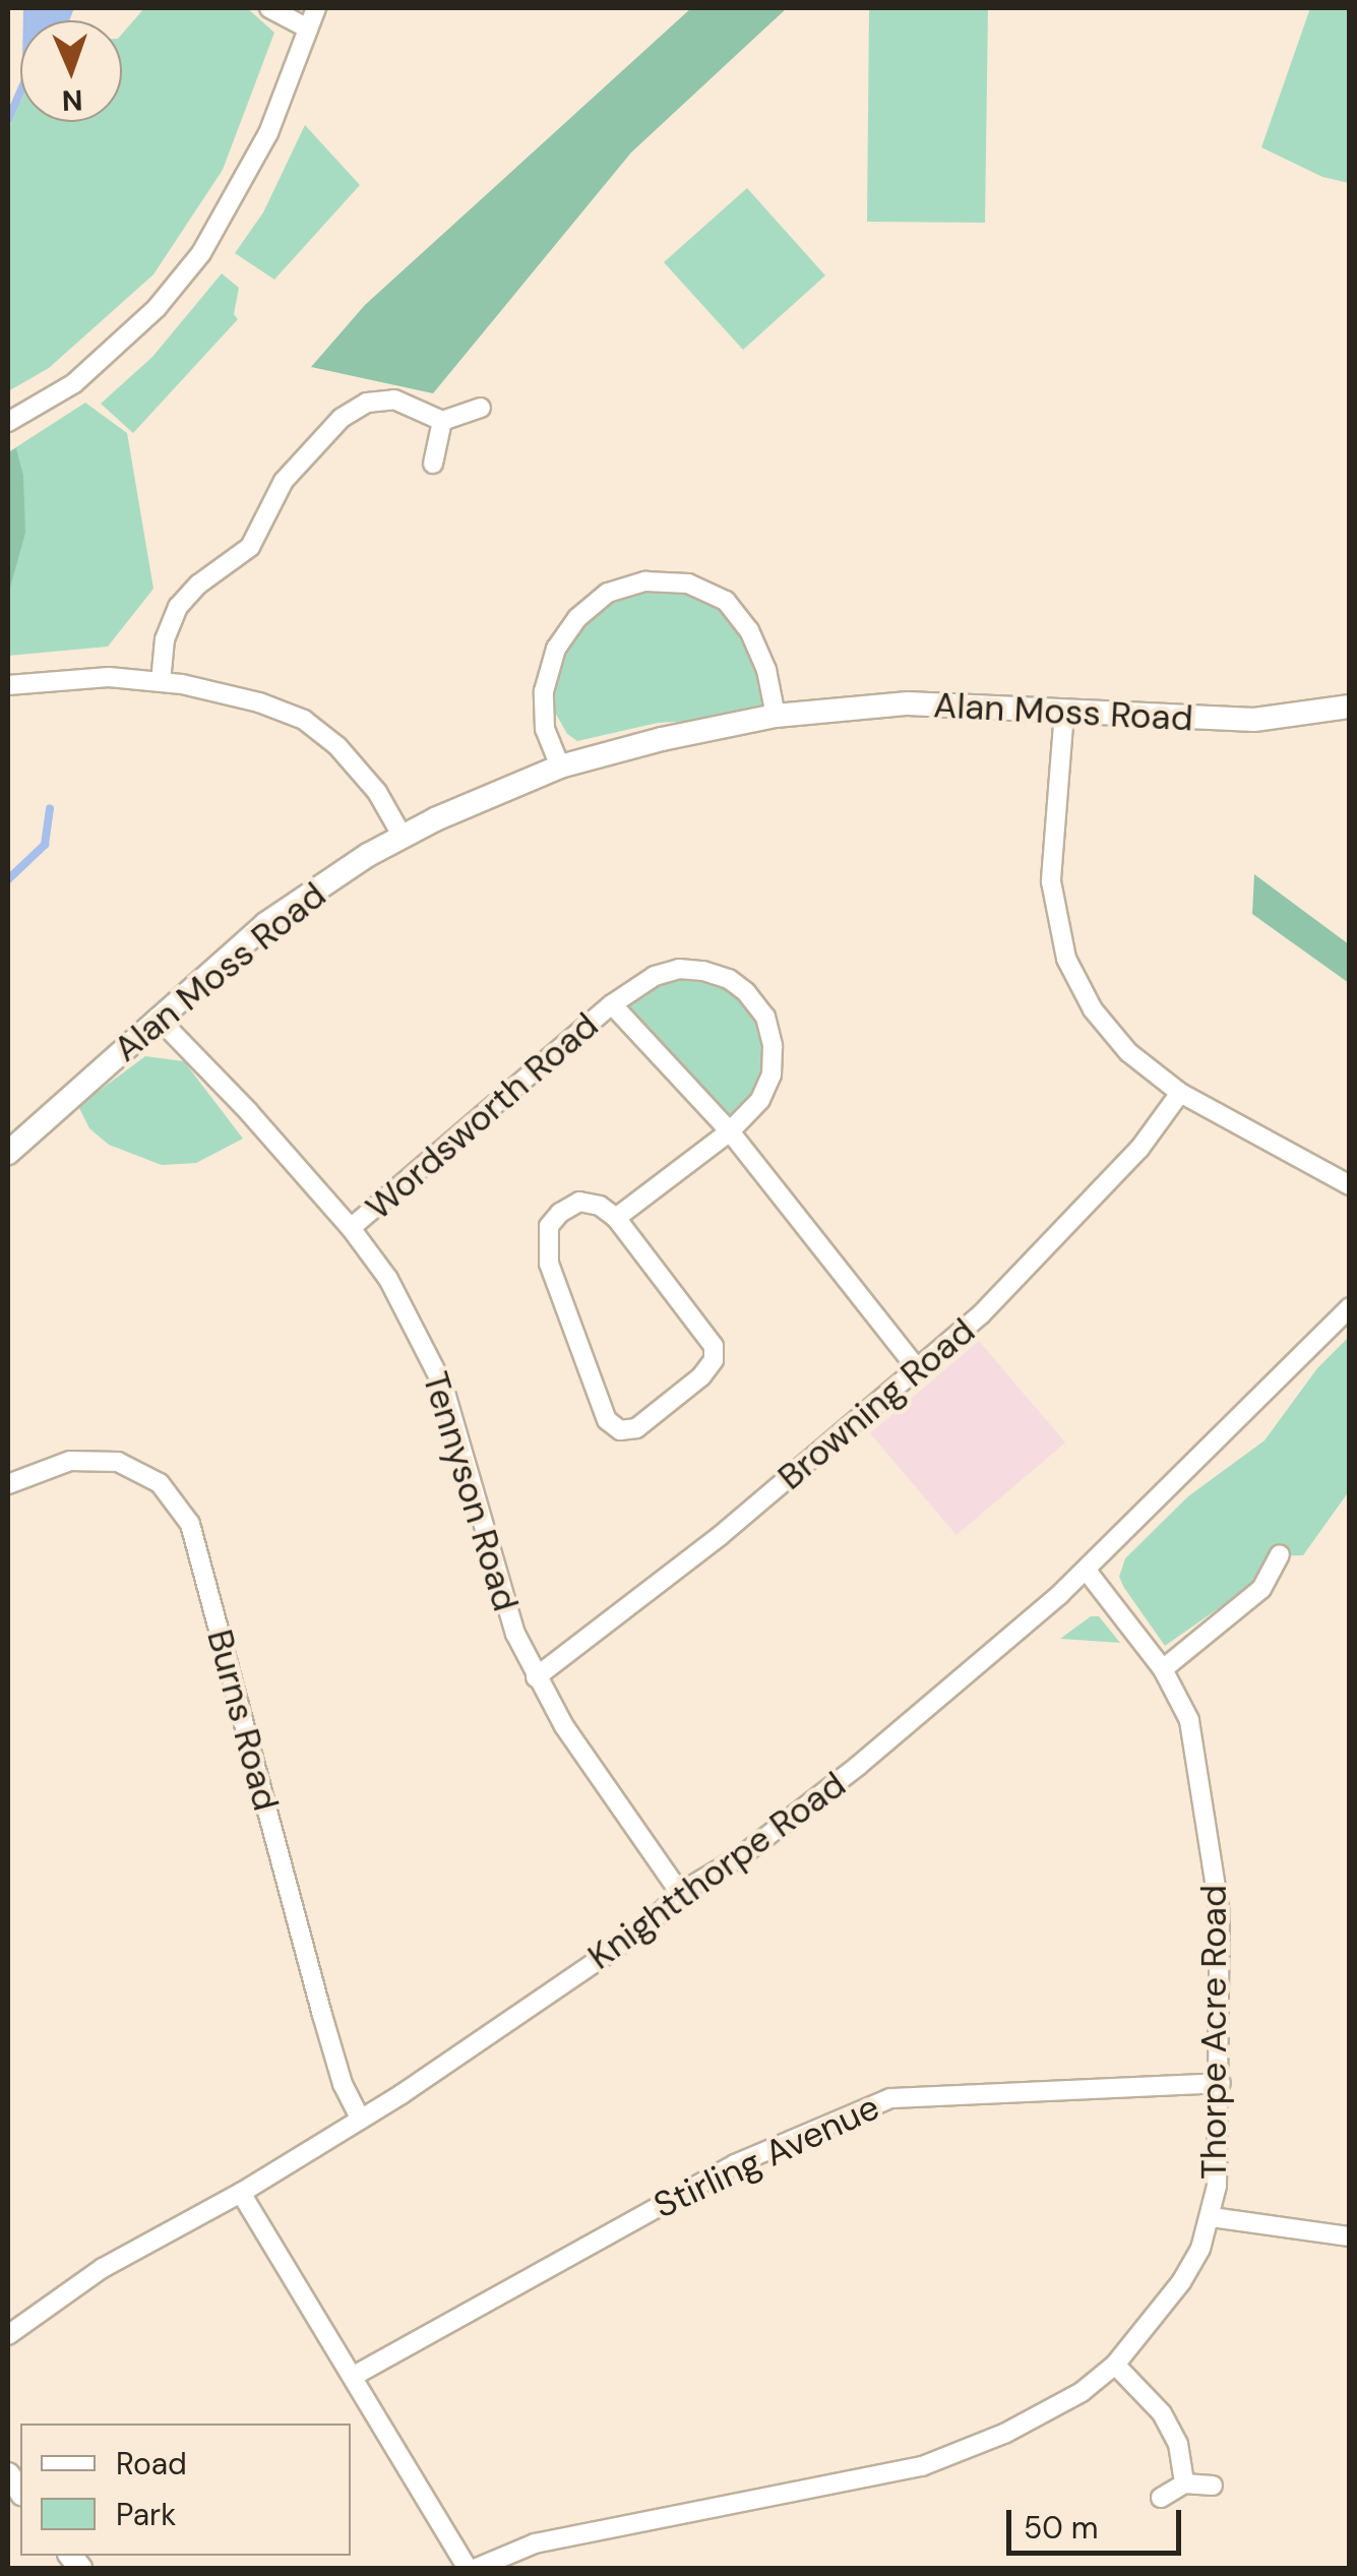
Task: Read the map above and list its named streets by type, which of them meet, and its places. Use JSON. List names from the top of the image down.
{
  "streets": {
    "street": [
      "Alan Moss Road",
      "Wordsworth Road",
      "Browning Road",
      "Tennyson Road",
      "Burns Road",
      "Knightthorpe Road",
      "Thorpe Acre Road",
      "Stirling Avenue"
    ]
  },
  "crossings": [
    ["Alan Moss Road", "Tennyson Road"],
    ["Wordsworth Road", "Browning Road"],
    ["Wordsworth Road", "Tennyson Road"],
    ["Browning Road", "Tennyson Road"],
    ["Tennyson Road", "Knightthorpe Road"],
    ["Burns Road", "Knightthorpe Road"],
    ["Knightthorpe Road", "Thorpe Acre Road"],
    ["Thorpe Acre Road", "Stirling Avenue"]
  ],
  "legend": ["Road", "Park"],
  "scale_bar": "50 m",
  "north": "bottom"
}
